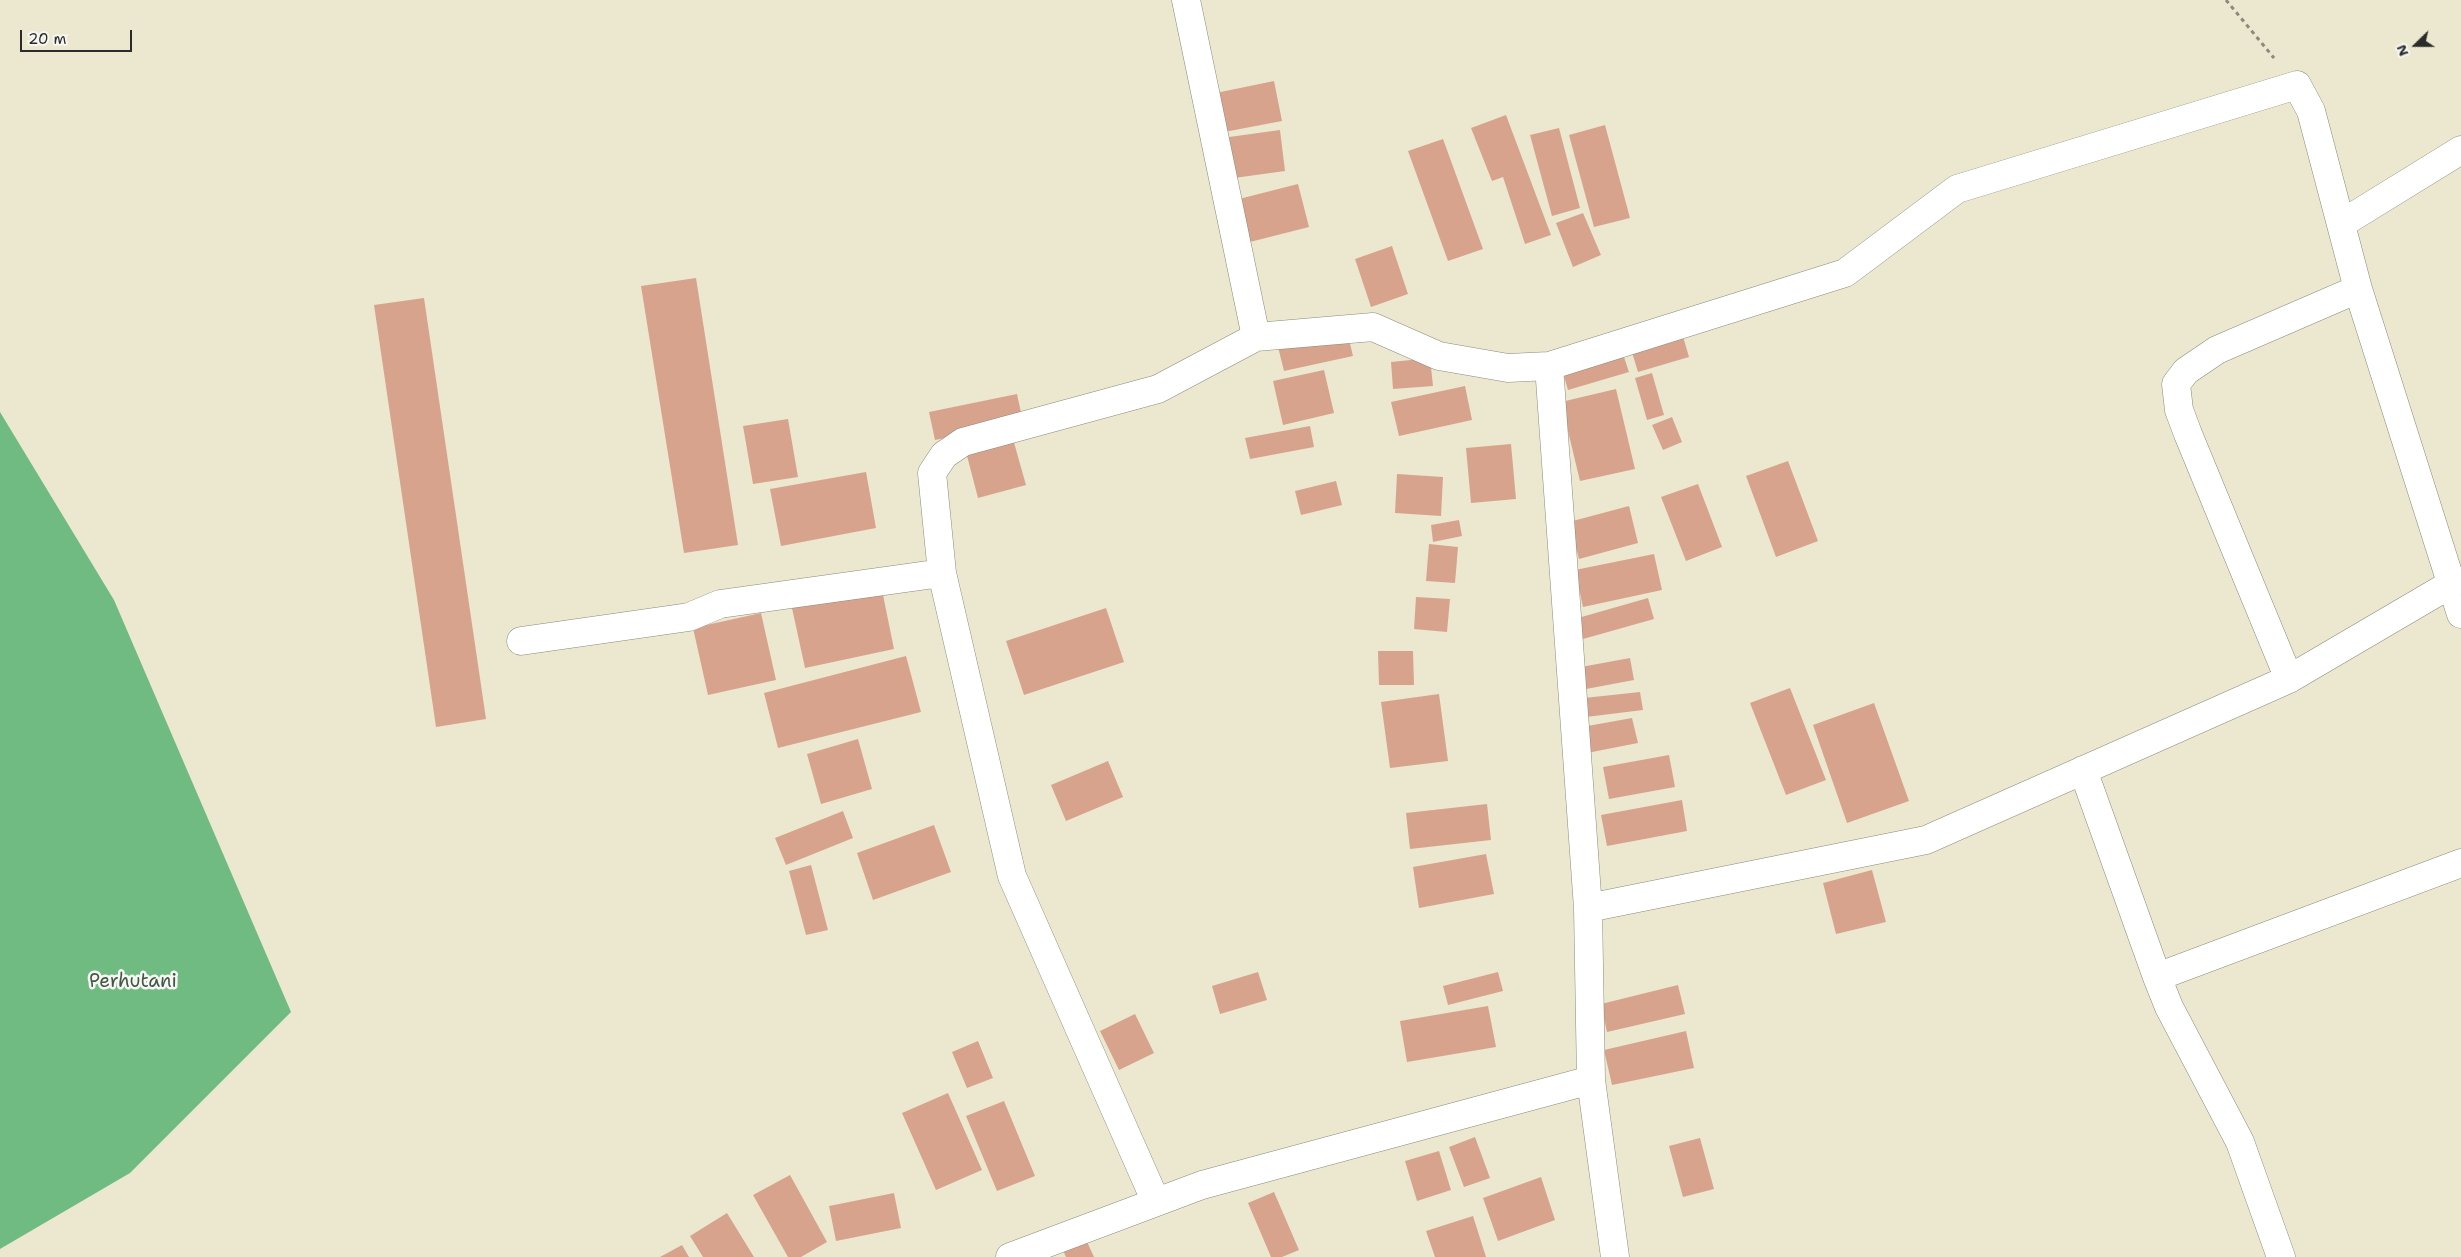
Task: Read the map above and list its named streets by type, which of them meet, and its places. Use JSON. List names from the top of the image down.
{
  "parks": ["Perhutani"],
  "scale_bar": "20 m",
  "north": "left"
}
